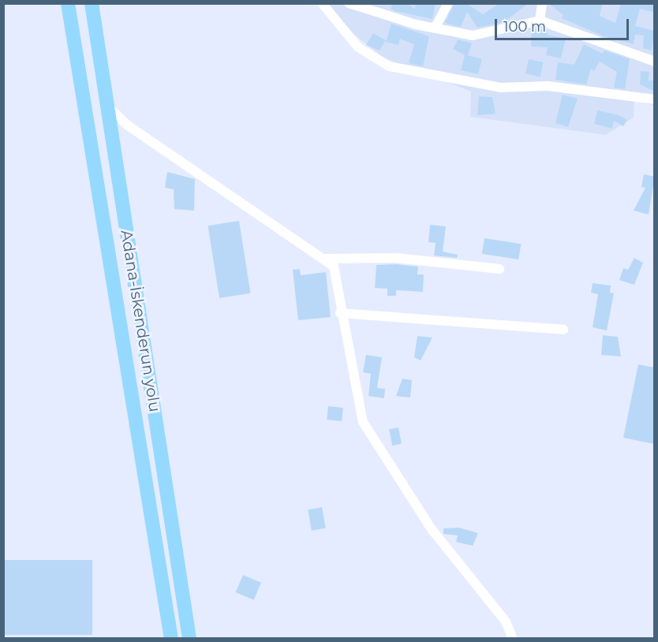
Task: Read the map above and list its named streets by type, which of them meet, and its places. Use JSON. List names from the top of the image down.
{
  "streets": {
    "highway": ["Adana-İskenderun yolu"]
  },
  "scale_bar": "100 m"
}
